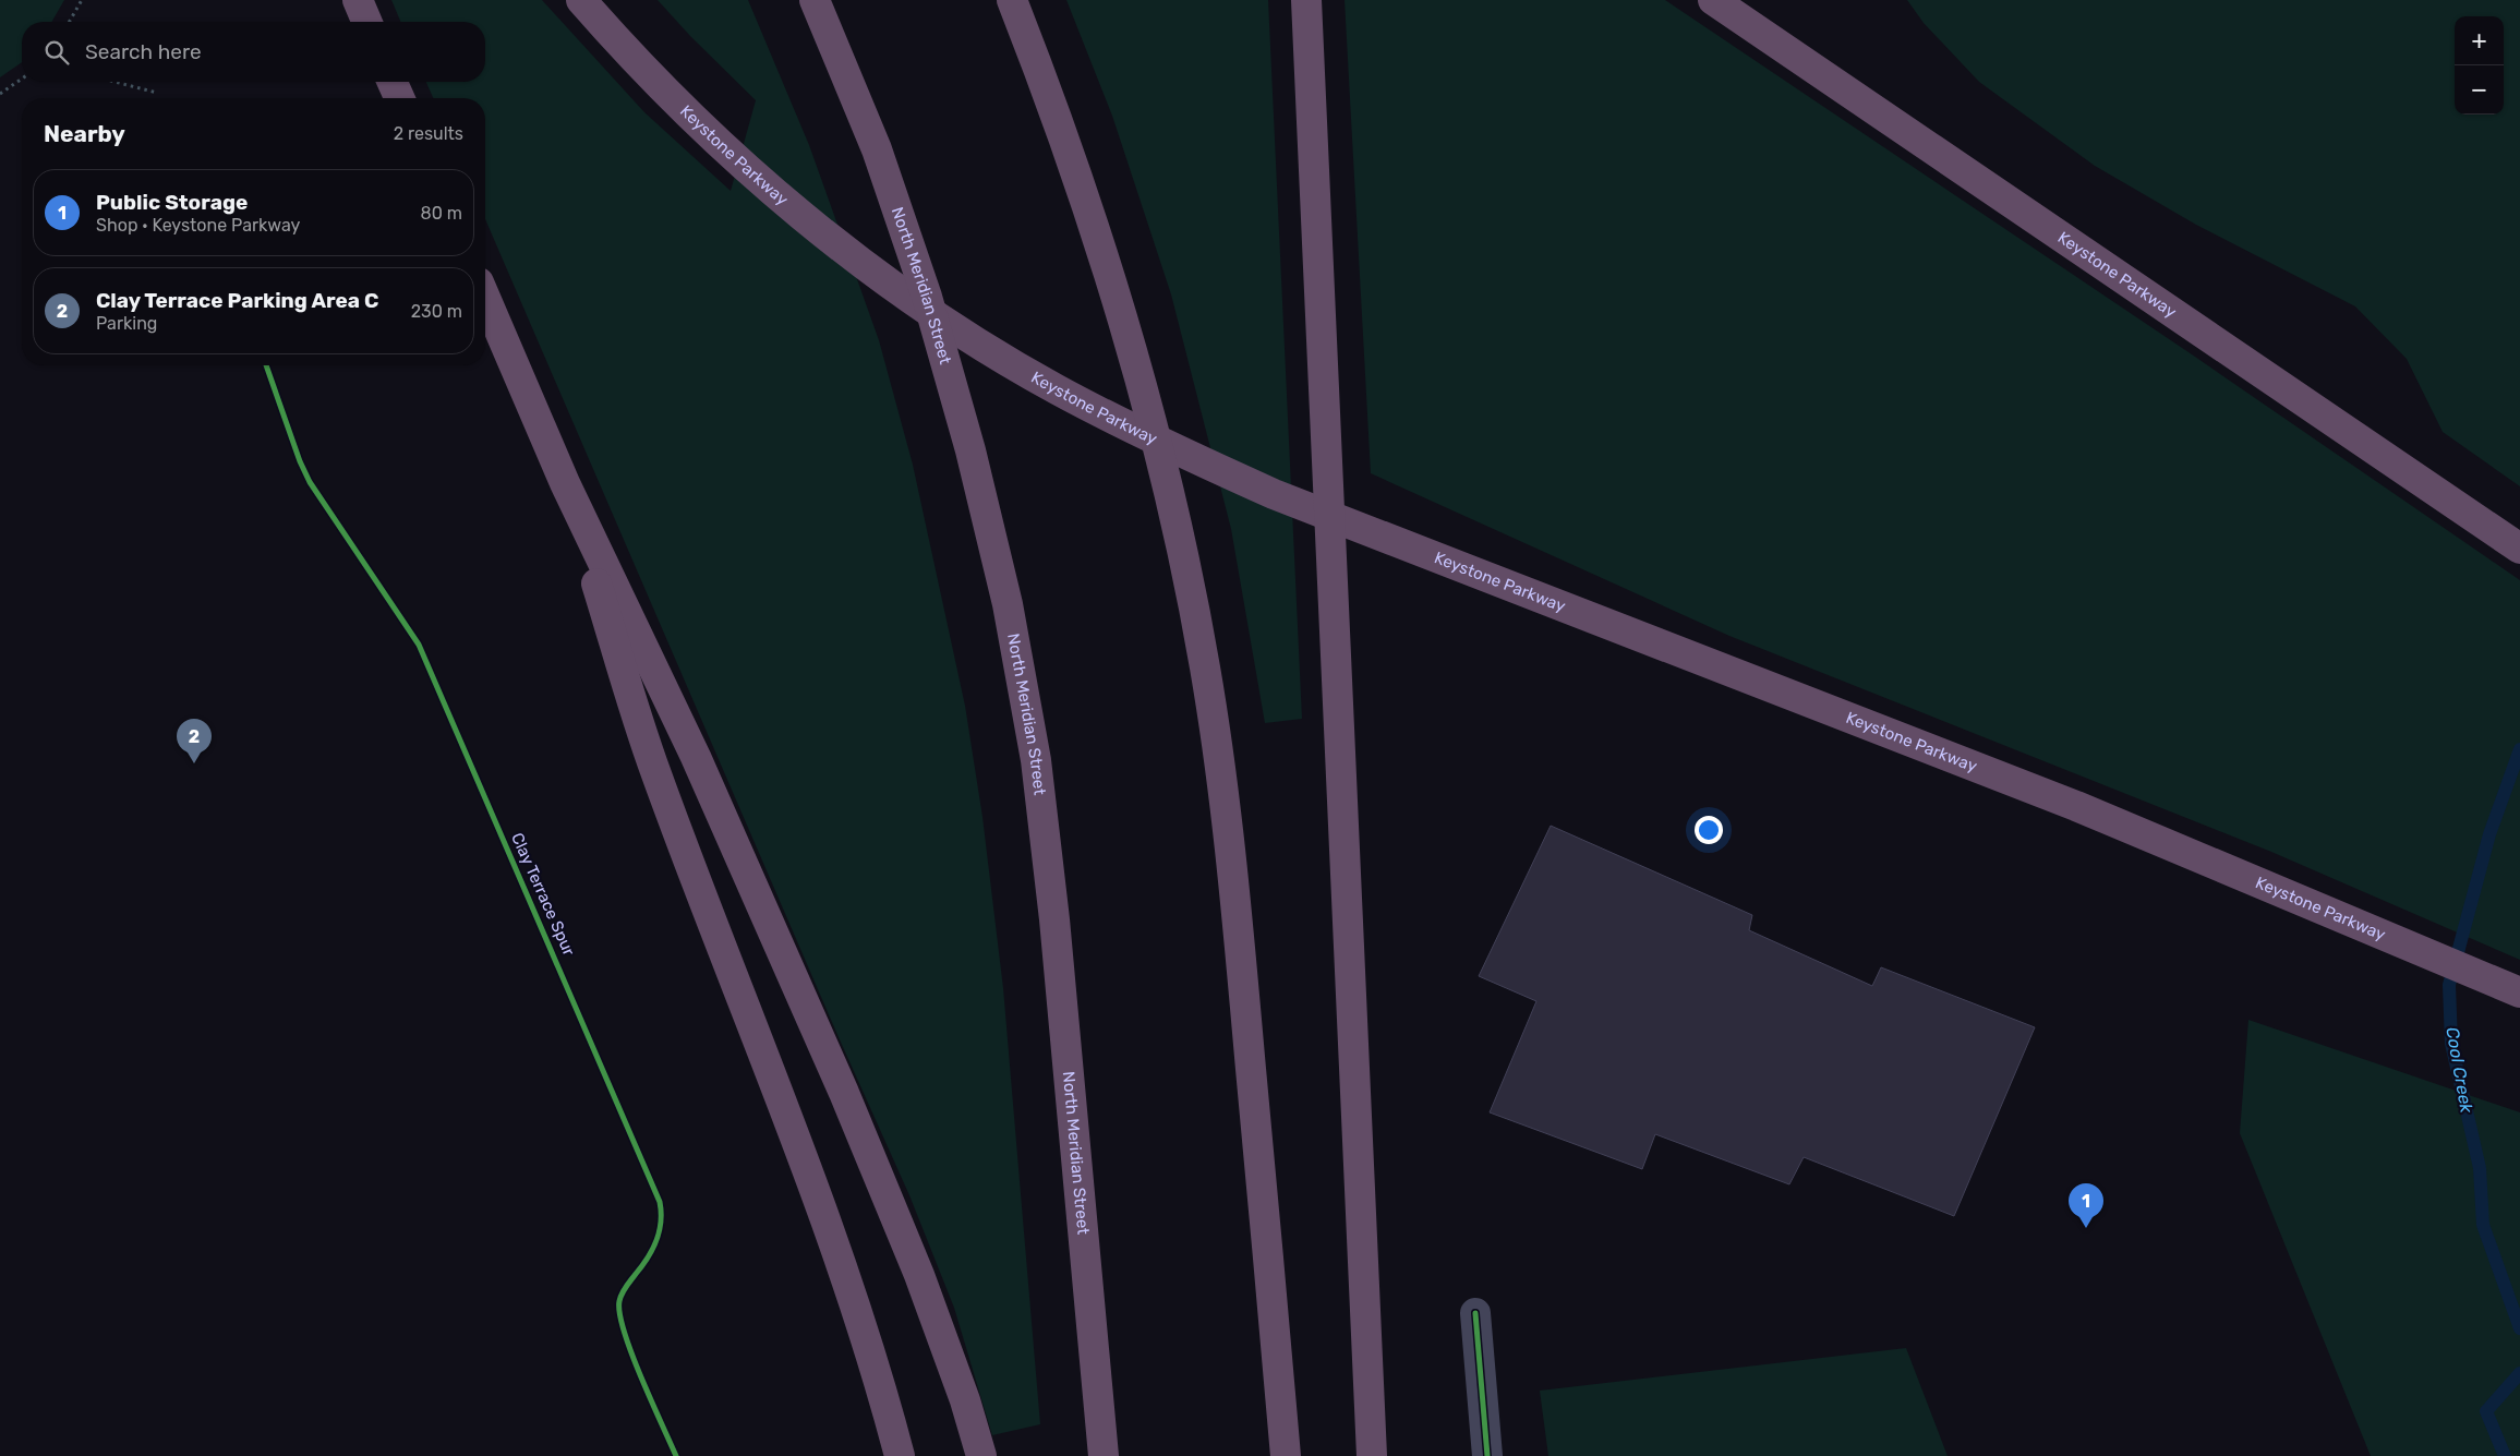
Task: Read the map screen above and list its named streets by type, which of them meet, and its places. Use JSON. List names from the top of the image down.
{
  "streets": {
    "highway": ["Keystone Parkway", "North Meridian Street"],
    "cycle path": ["Clay Terrace Spur"]
  },
  "water": ["Cool Creek"],
  "page": {
    "map_buttons": ["+", "−"],
    "search": "Search here",
    "heading": ["Nearby", "2 results"],
    "list": [
      {
        "mark": "1",
        "name": "Public Storage",
        "note": "Shop · Keystone Parkway",
        "value": "80 m"
      },
      {
        "mark": "2",
        "name": "Clay Terrace Parking Area C",
        "note": "Parking",
        "value": "230 m"
      }
    ],
    "pins": ["2", "1"]
  }
}
